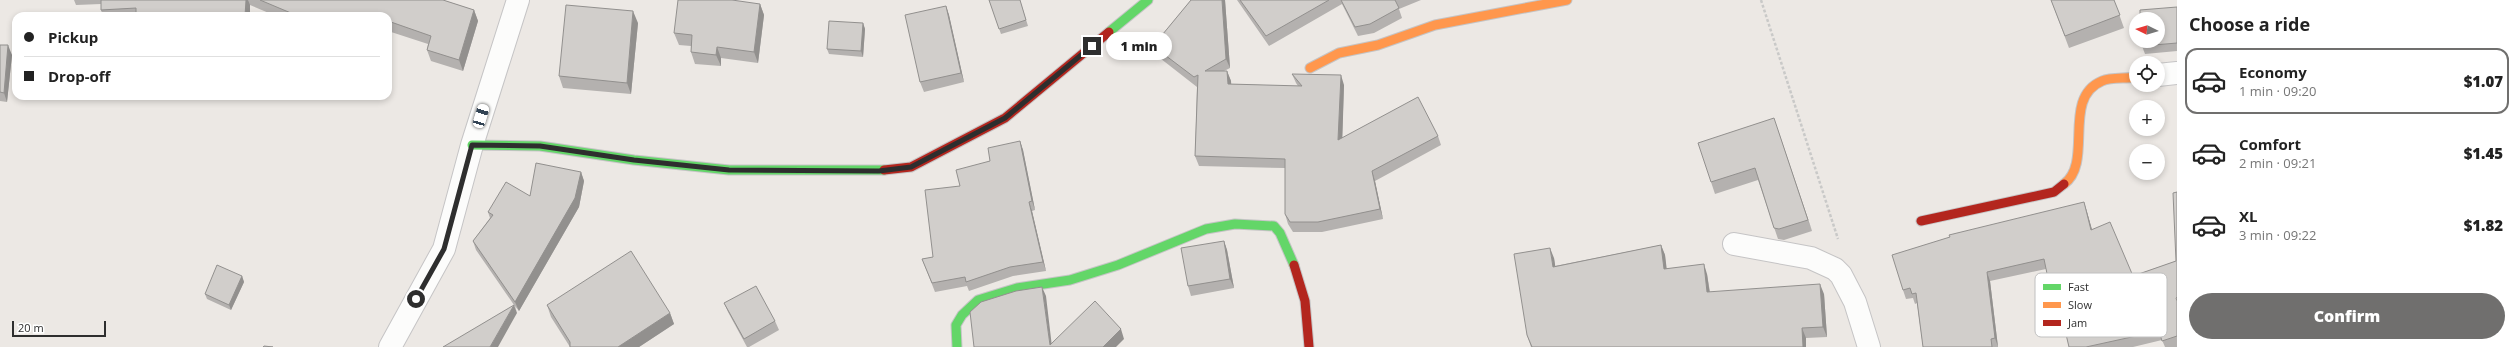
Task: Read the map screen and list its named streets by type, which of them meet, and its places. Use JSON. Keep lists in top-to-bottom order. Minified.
{"legend":["Fast","Slow","Jam"],"scale_bar":"20 m","north":"left","page":{"heading":"Choose a ride","map_buttons":["+","−"],"banner":["Pickup","Drop-off"],"bubble":"1 min","list":[{"name":"Economy","note":"1 min · 09:20","value":"$1.07"},{"name":"Comfort","note":"2 min · 09:21","value":"$1.45"},{"name":"XL","note":"3 min · 09:22","value":"$1.82"}],"buttons":"Confirm","scale":"20 m"}}
